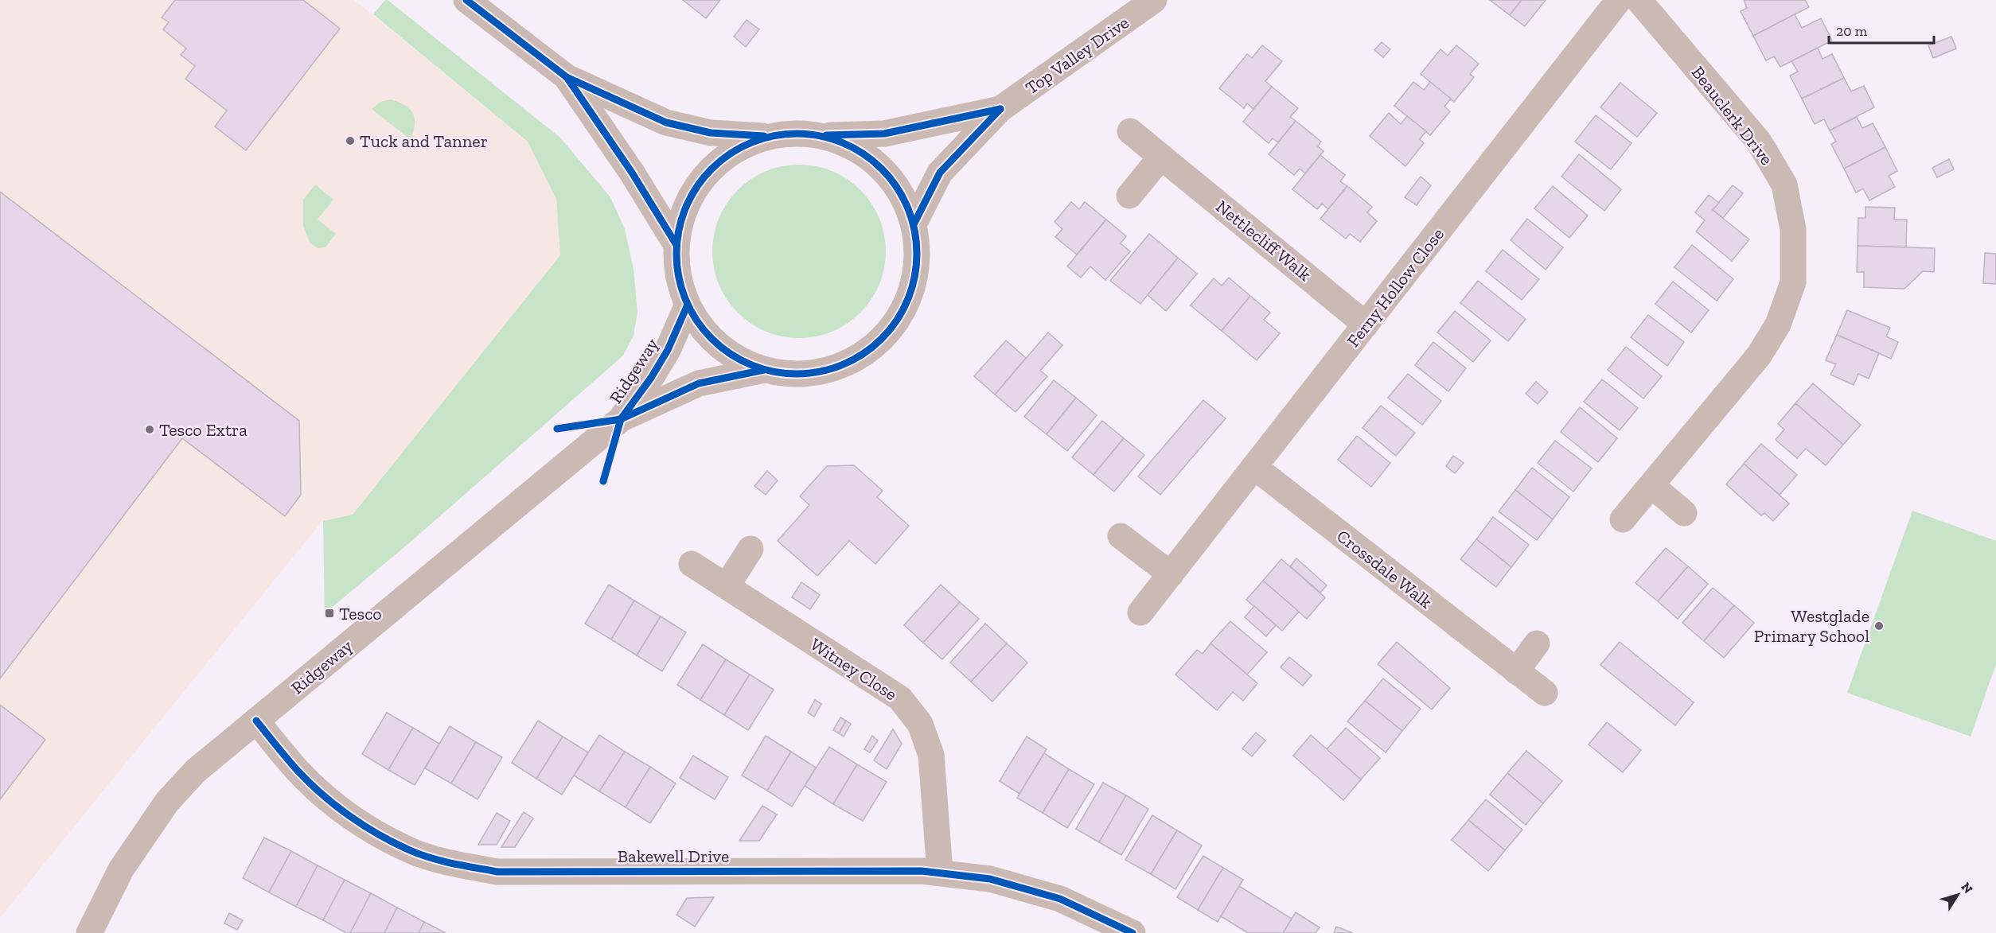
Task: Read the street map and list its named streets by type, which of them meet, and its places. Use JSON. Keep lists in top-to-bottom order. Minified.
{"streets":{"street":["Top Valley Drive","Beauclerk Drive","Nettlecliff Walk","Ferny Hollow Close","Ridgeway","Crossdale Walk","Witney Close","Bakewell Drive"]},"crossings":[["Nettlecliff Walk","Ferny Hollow Close"],["Ferny Hollow Close","Crossdale Walk"],["Ridgeway","Bakewell Drive"],["Witney Close","Bakewell Drive"]],"places":{"other":["Tuck and Tanner","Tesco Extra","Westglade Primary School"],"transit":["Tesco"]},"scale_bar":"20 m","north":"top right"}
